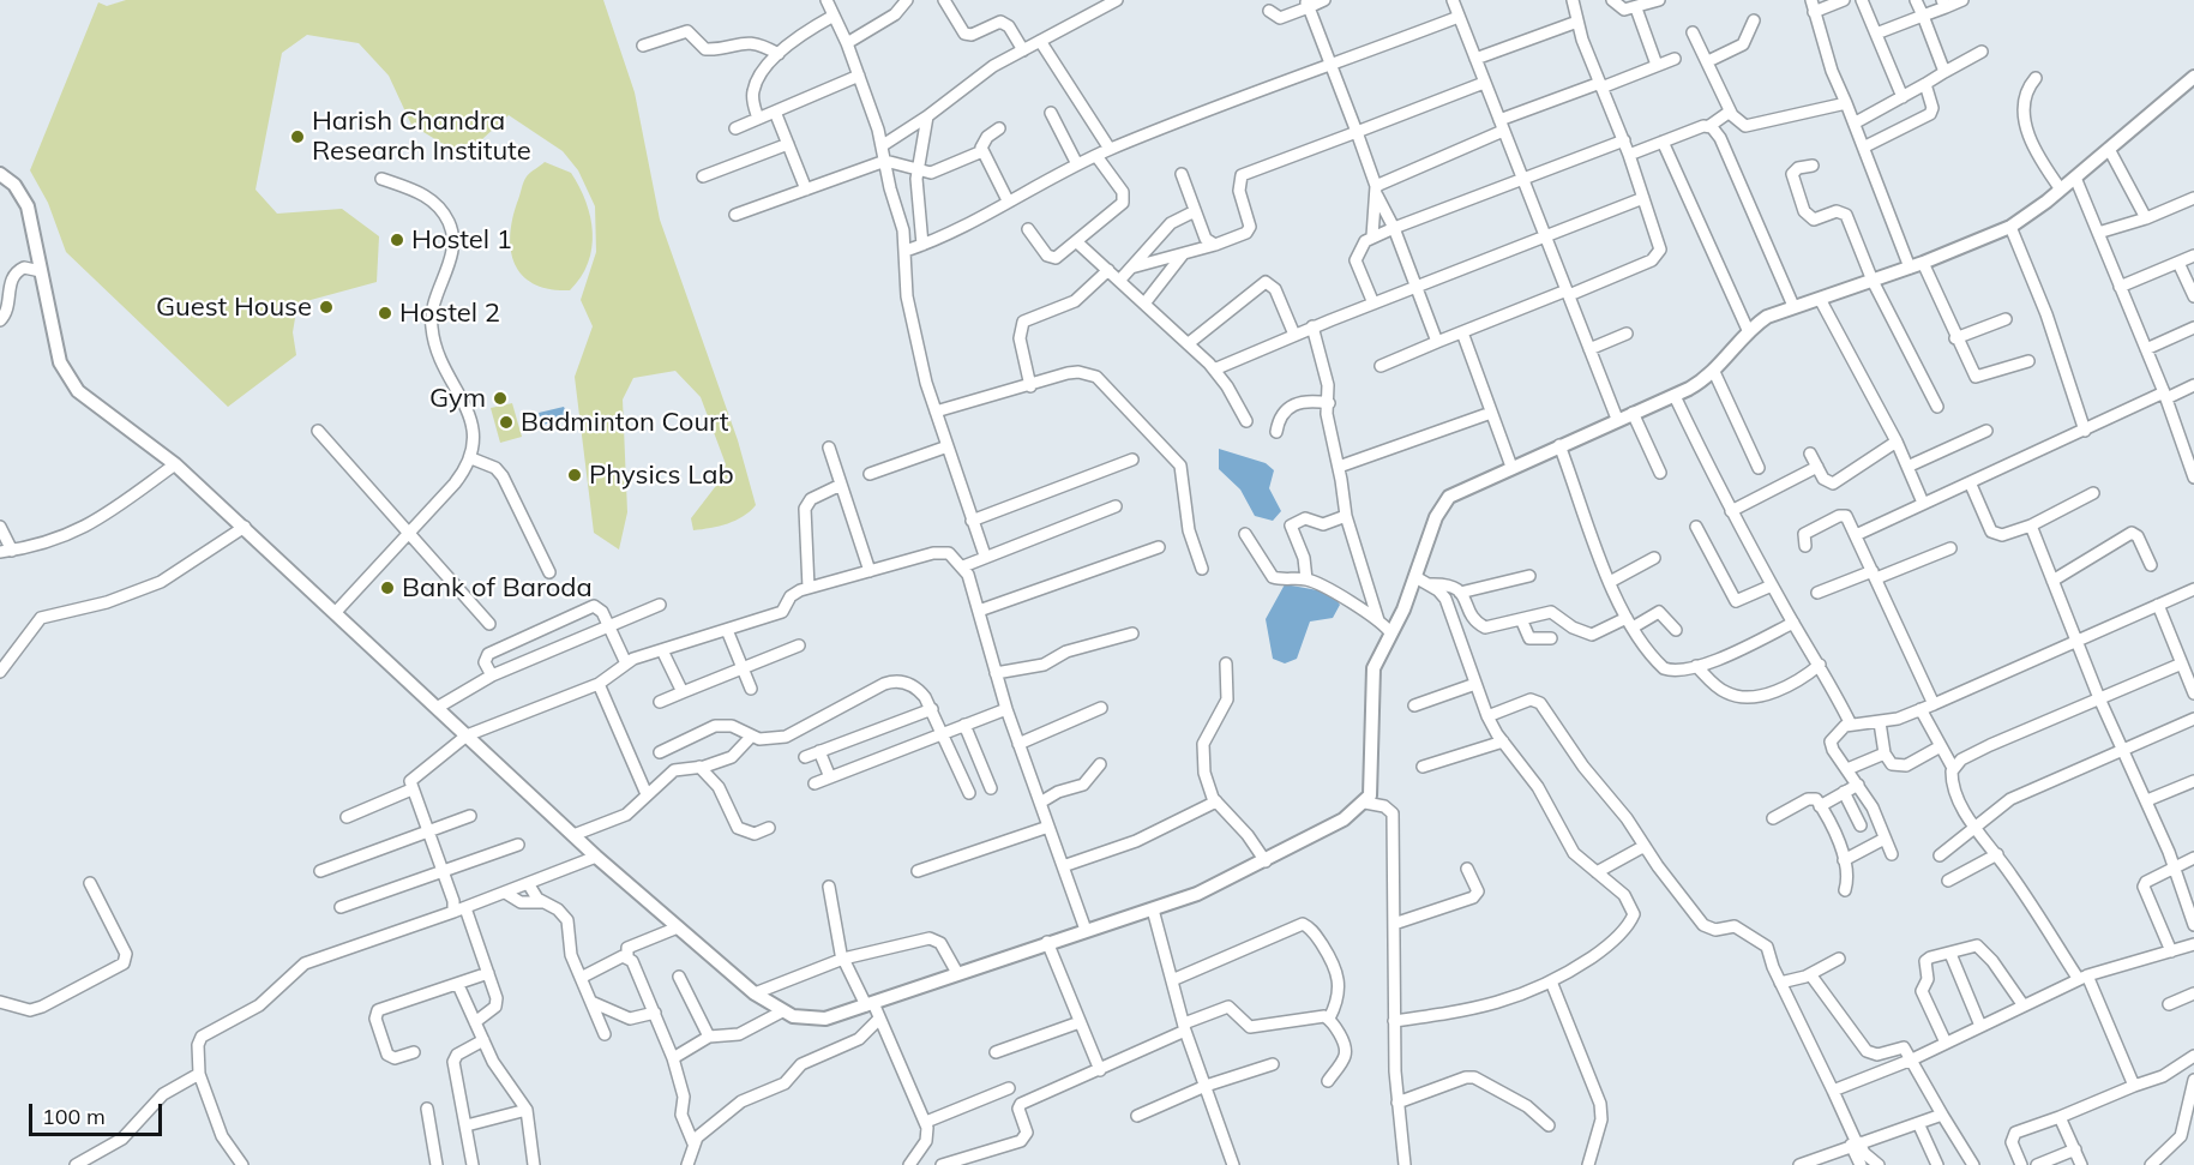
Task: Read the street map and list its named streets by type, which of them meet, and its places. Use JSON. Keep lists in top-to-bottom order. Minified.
{"places":["Harish Chandra Research Institute","Hostel 1","Guest House","Hostel 2","Gym","Badminton Court","Physics Lab","Bank of Baroda"],"scale_bar":"100 m"}
